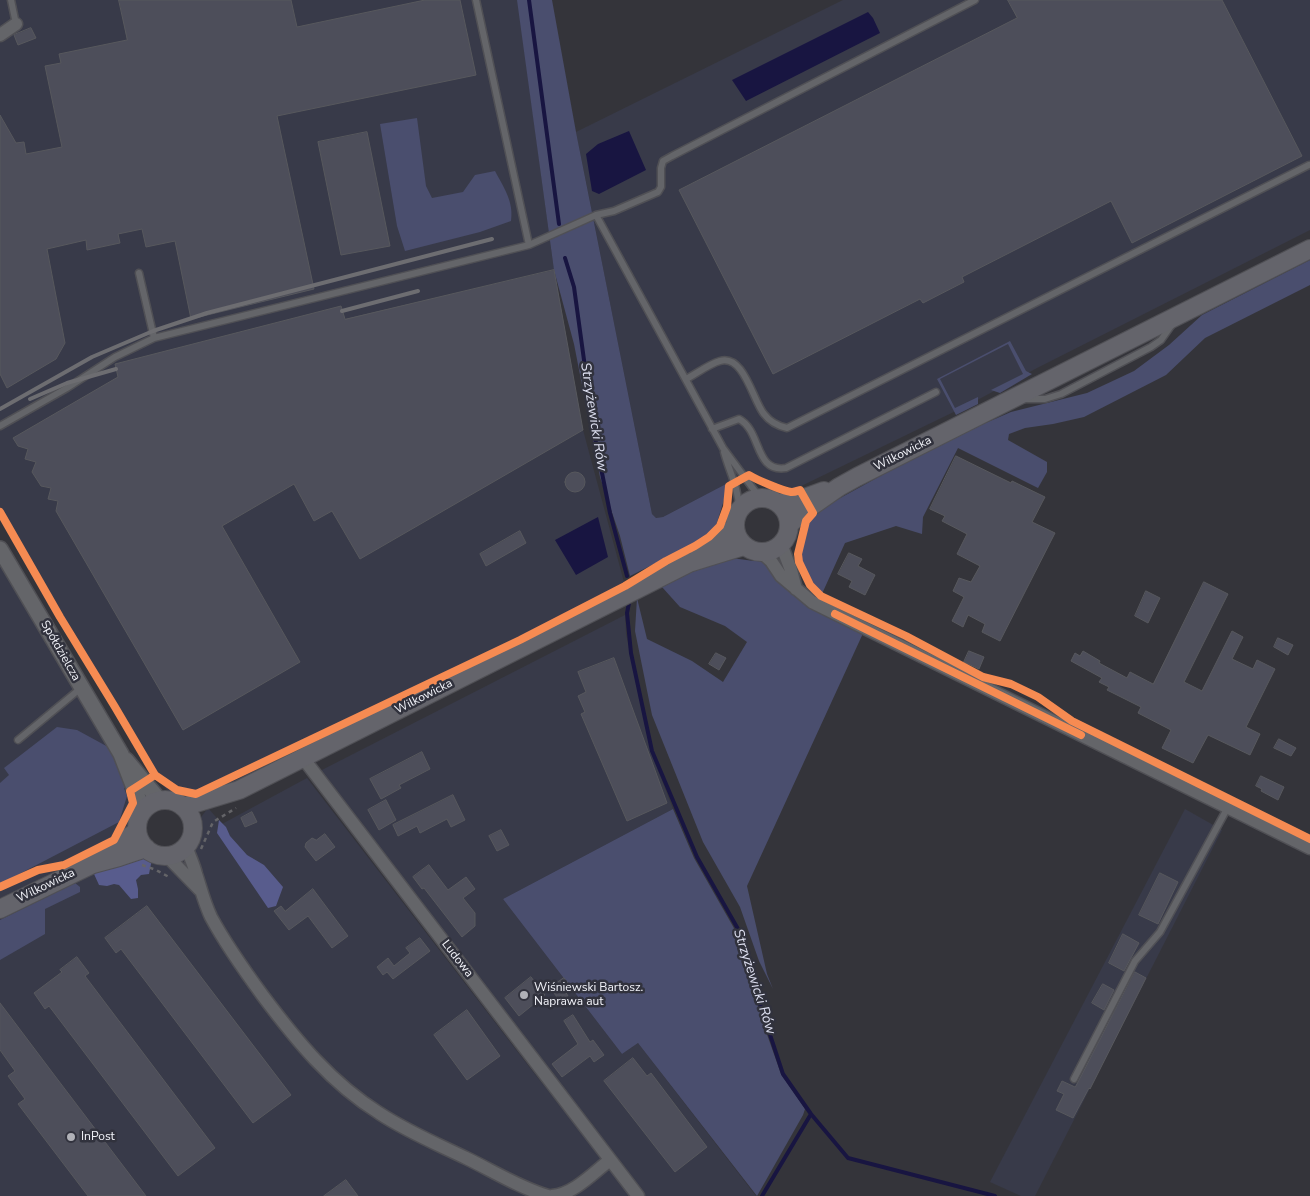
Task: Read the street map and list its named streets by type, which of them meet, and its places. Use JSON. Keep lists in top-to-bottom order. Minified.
{"streets":{"main road":["Wilkowicka"],"street":["Spółdzielcza","Ludowa"]},"crossings":[["Wilkowicka","Spółdzielcza"],["Wilkowicka","Ludowa"]],"water":["Strzyżewicki Rów"],"places":["Wiśniewski Bartosz. Naprawa aut","InPost"]}
